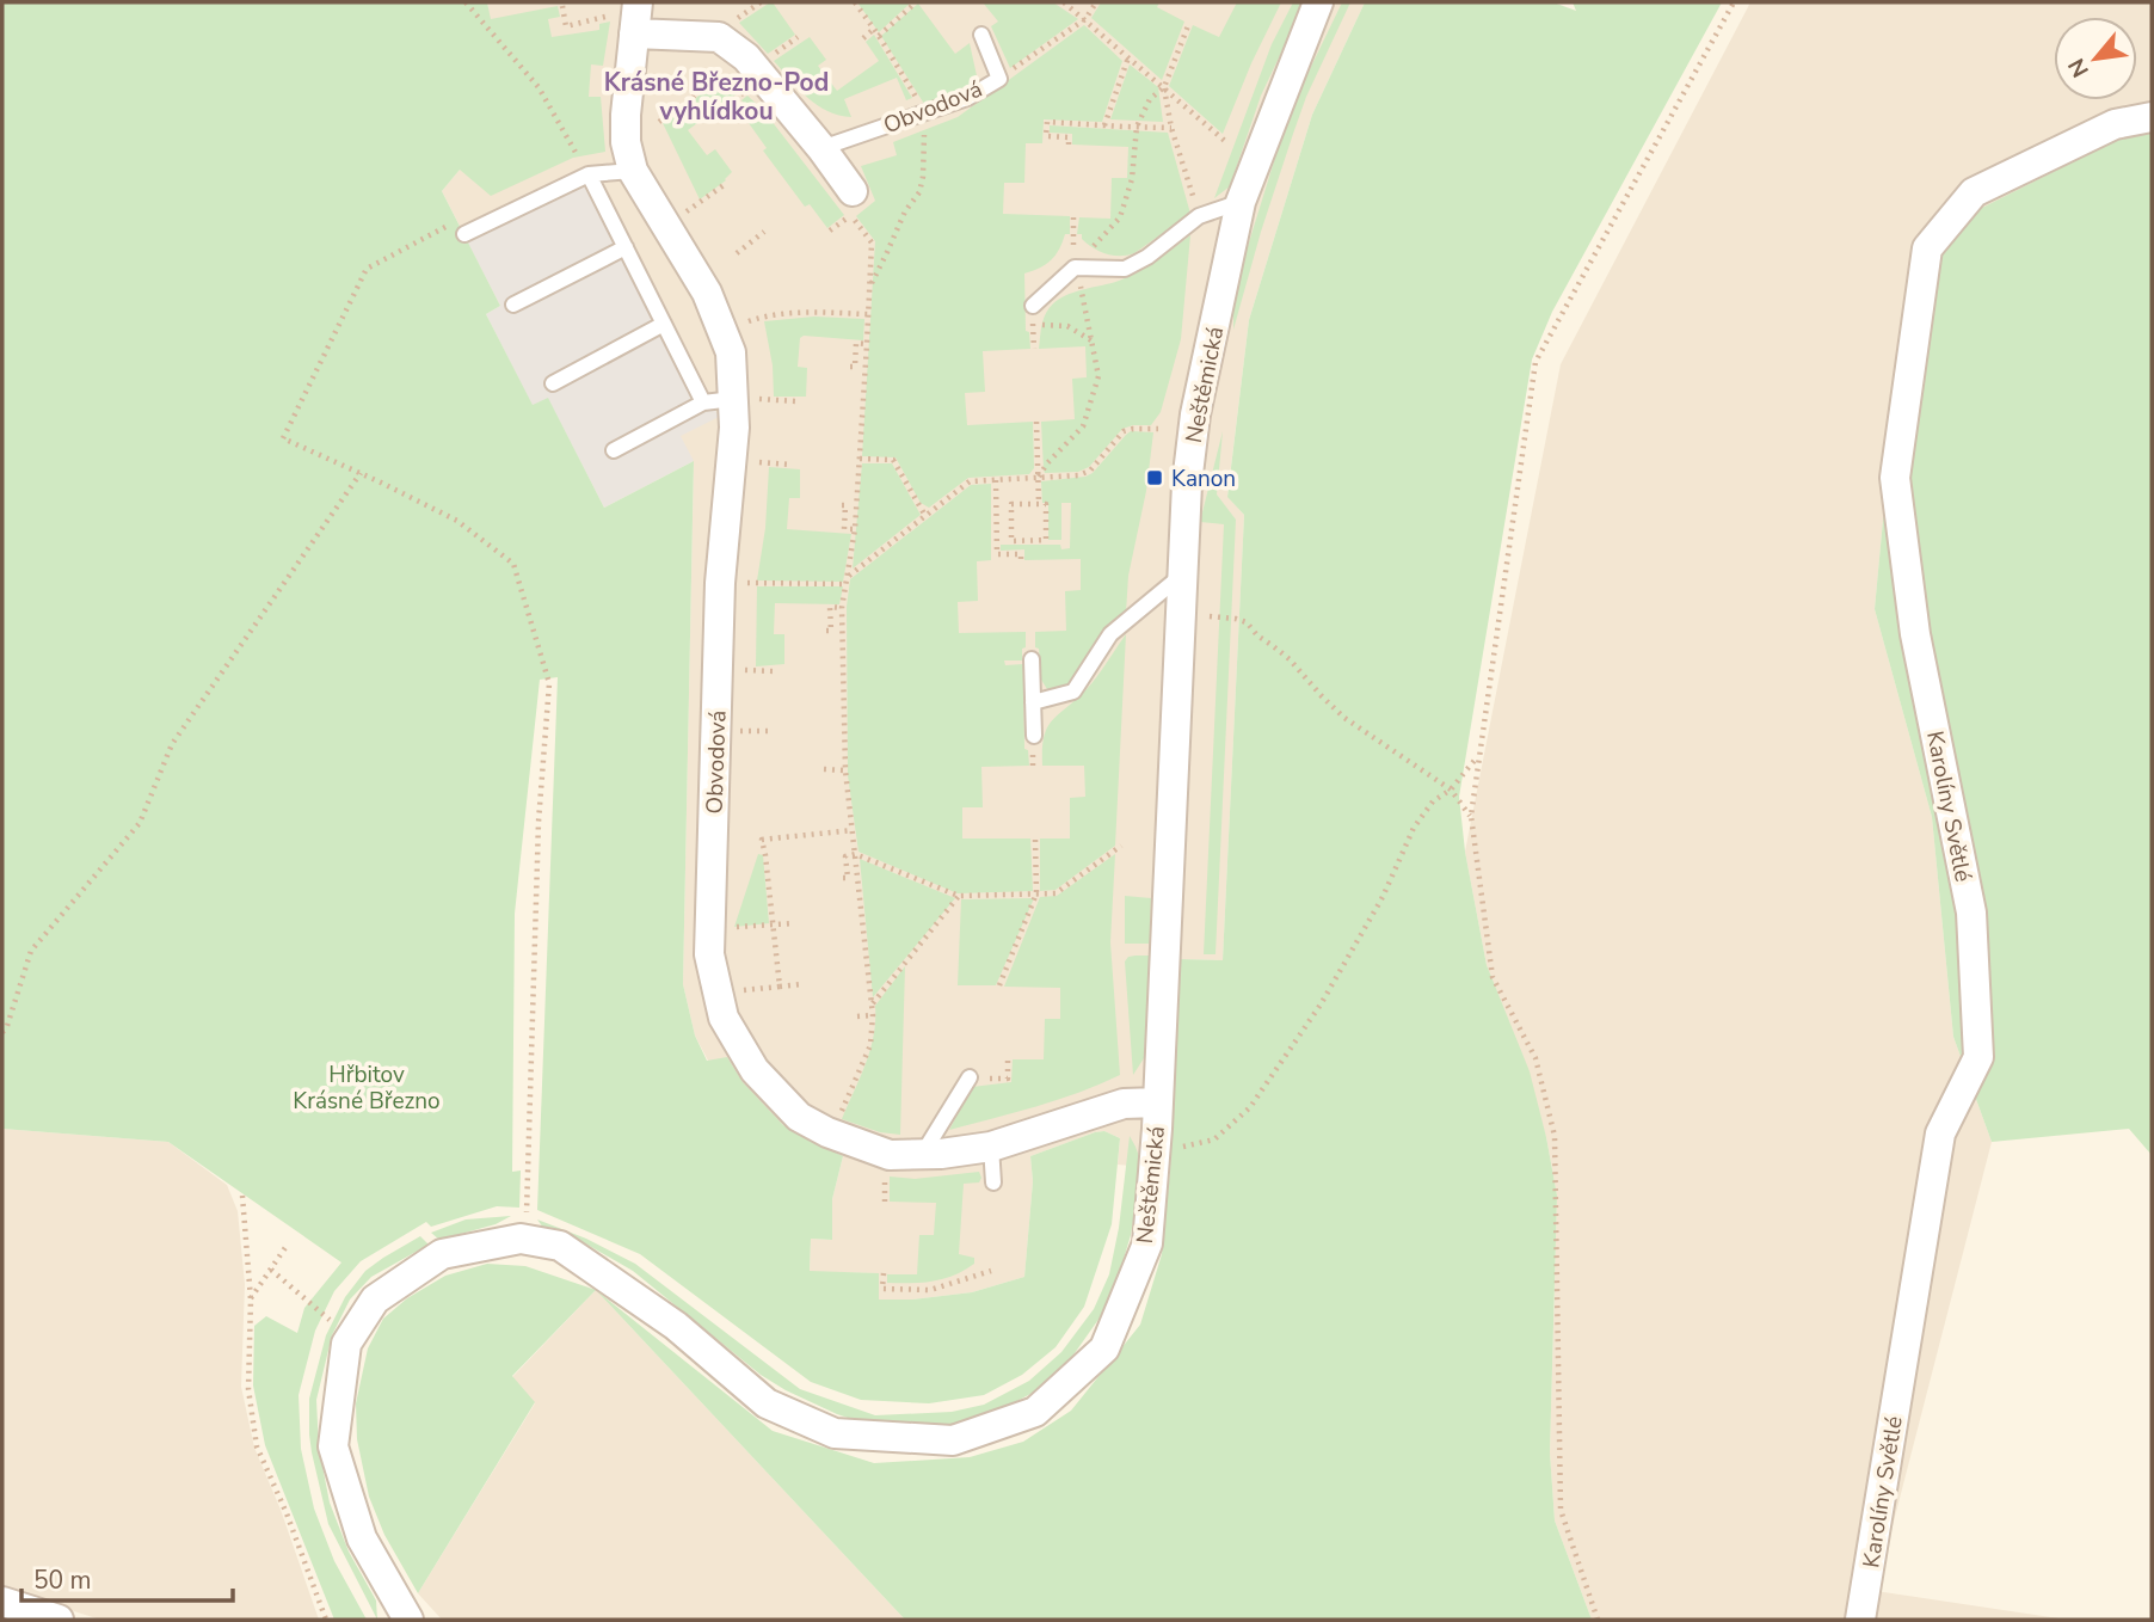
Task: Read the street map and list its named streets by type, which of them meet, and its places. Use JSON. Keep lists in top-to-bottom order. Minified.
{"streets":{"street":["Obvodová","Neštěmická","Karolíny Světlé"]},"crossings":[["Obvodová","Neštěmická"]],"districts":["Krásné Březno-Pod vyhlídkou"],"parks":["Hřbitov Krásné Březno"],"places":{"transit":["Kanon"]},"scale_bar":"50 m","north":"bottom left"}
